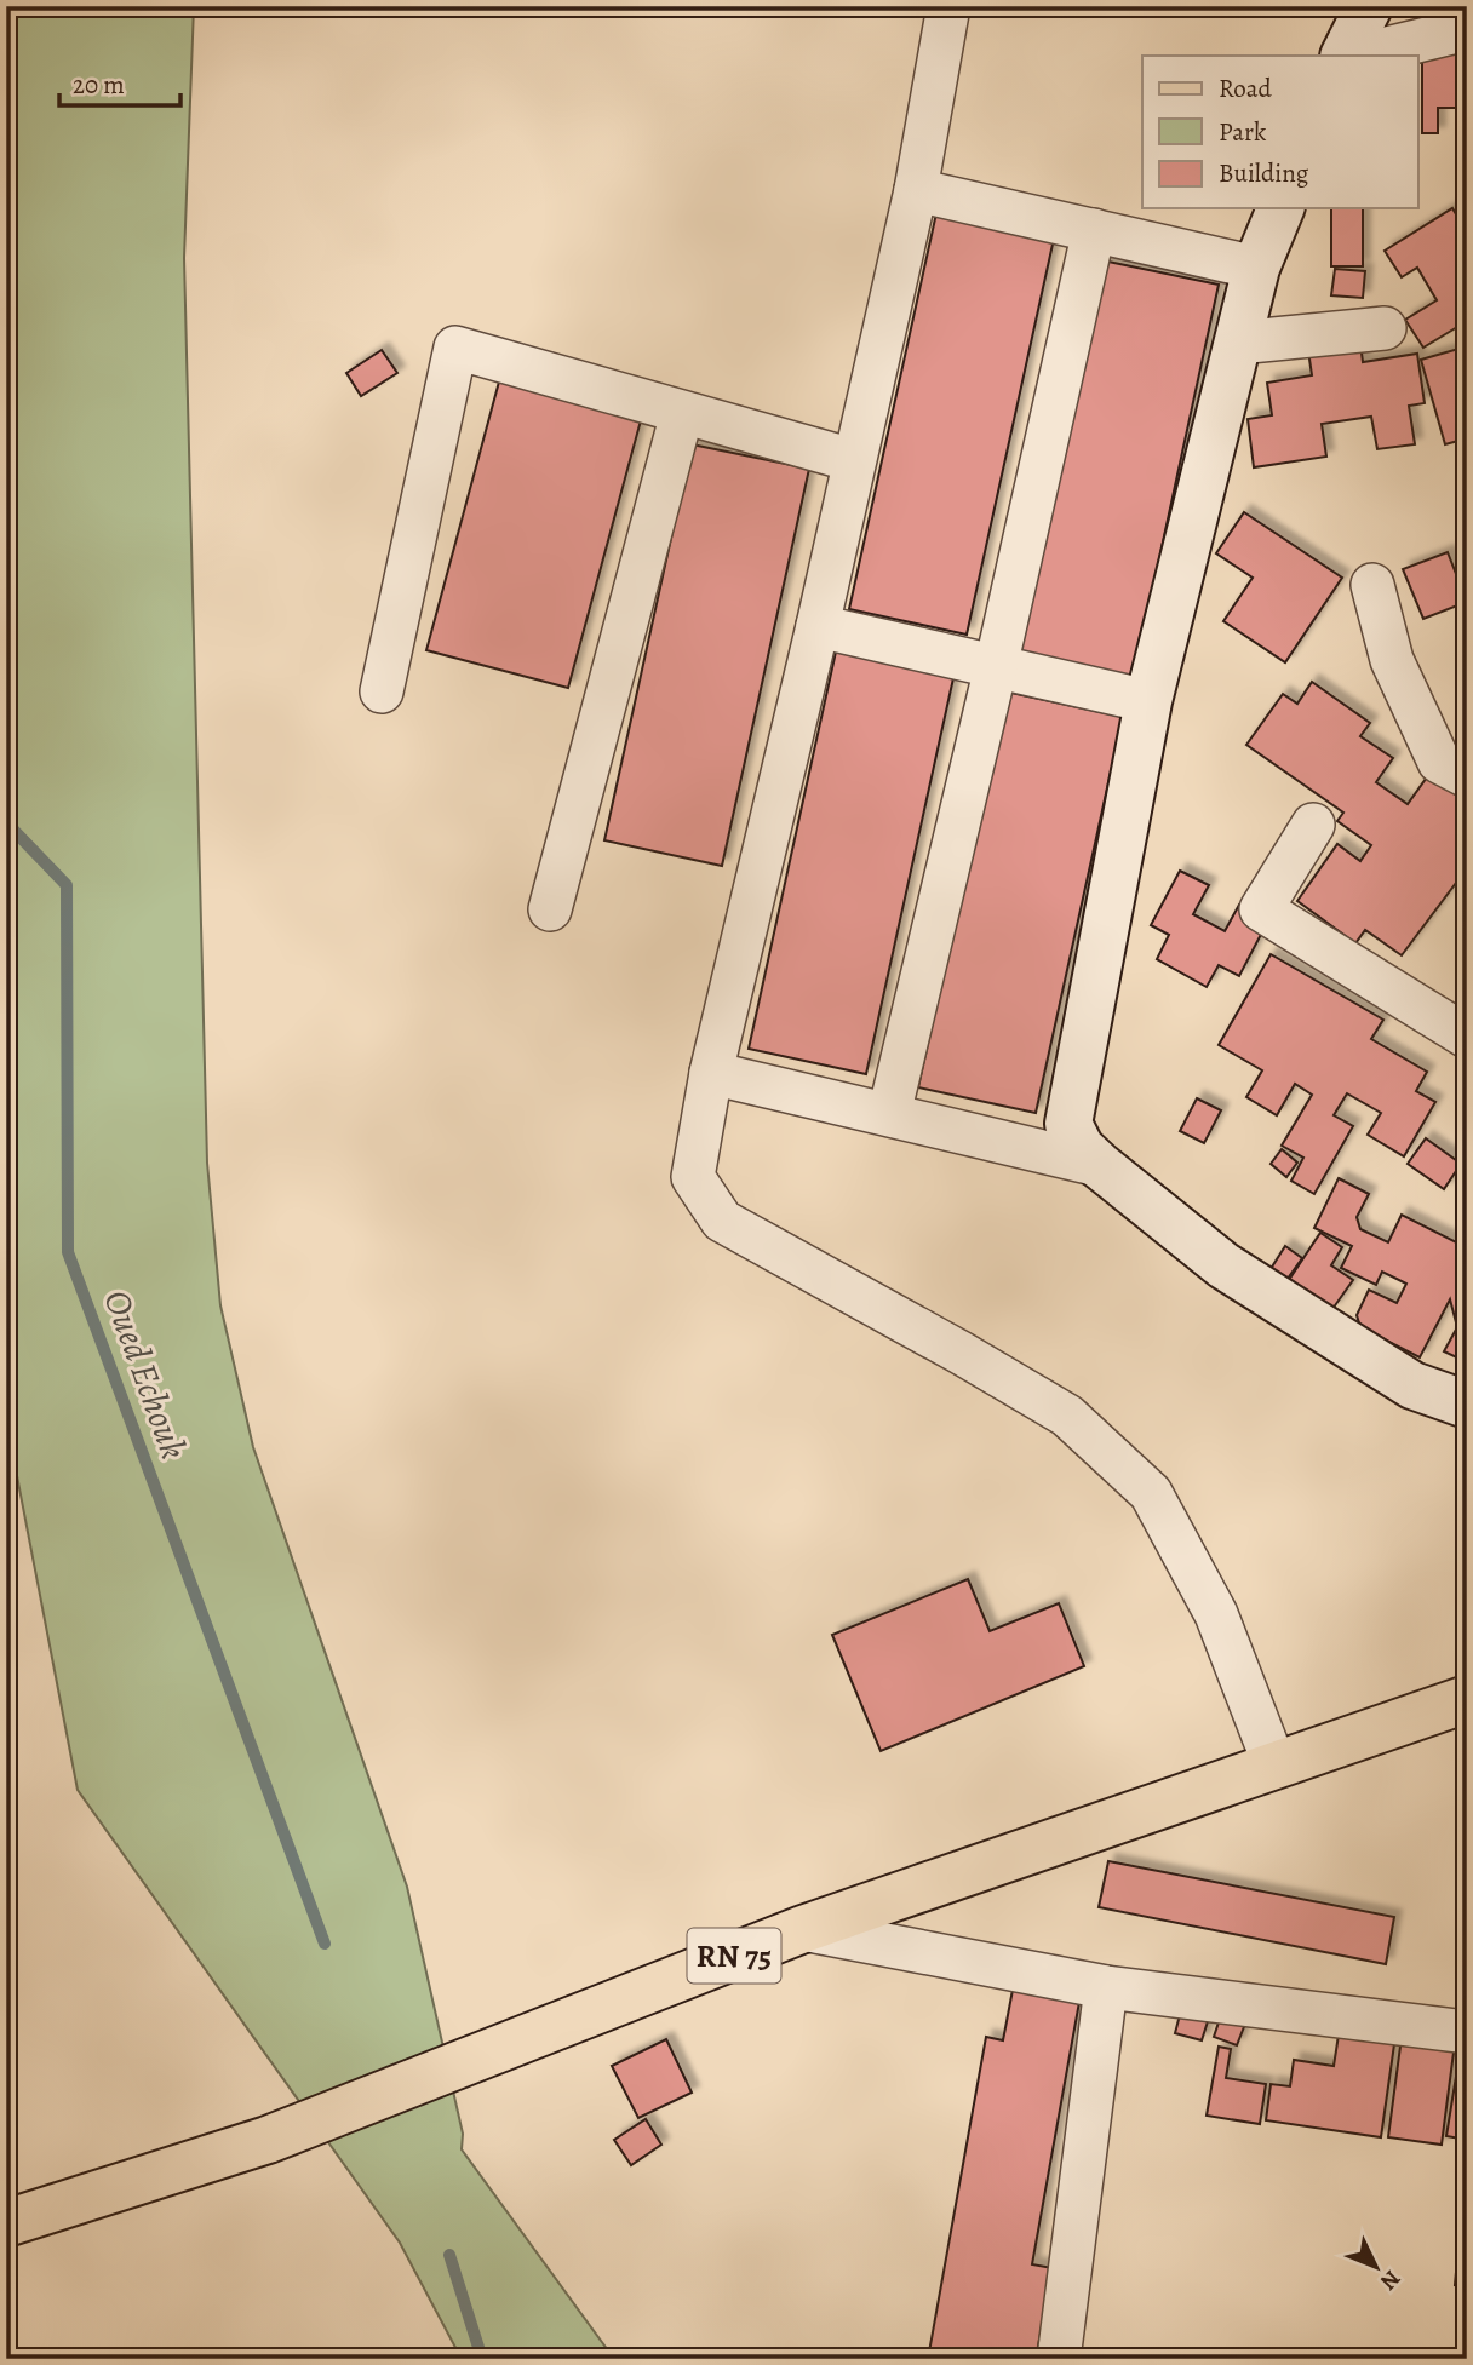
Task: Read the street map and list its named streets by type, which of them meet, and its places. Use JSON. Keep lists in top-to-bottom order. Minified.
{"streets":{"main road":["RN 75"]},"water":["Oued Echouk"],"legend":["Road","Park","Building"],"scale_bar":"20 m","north":"bottom right"}
